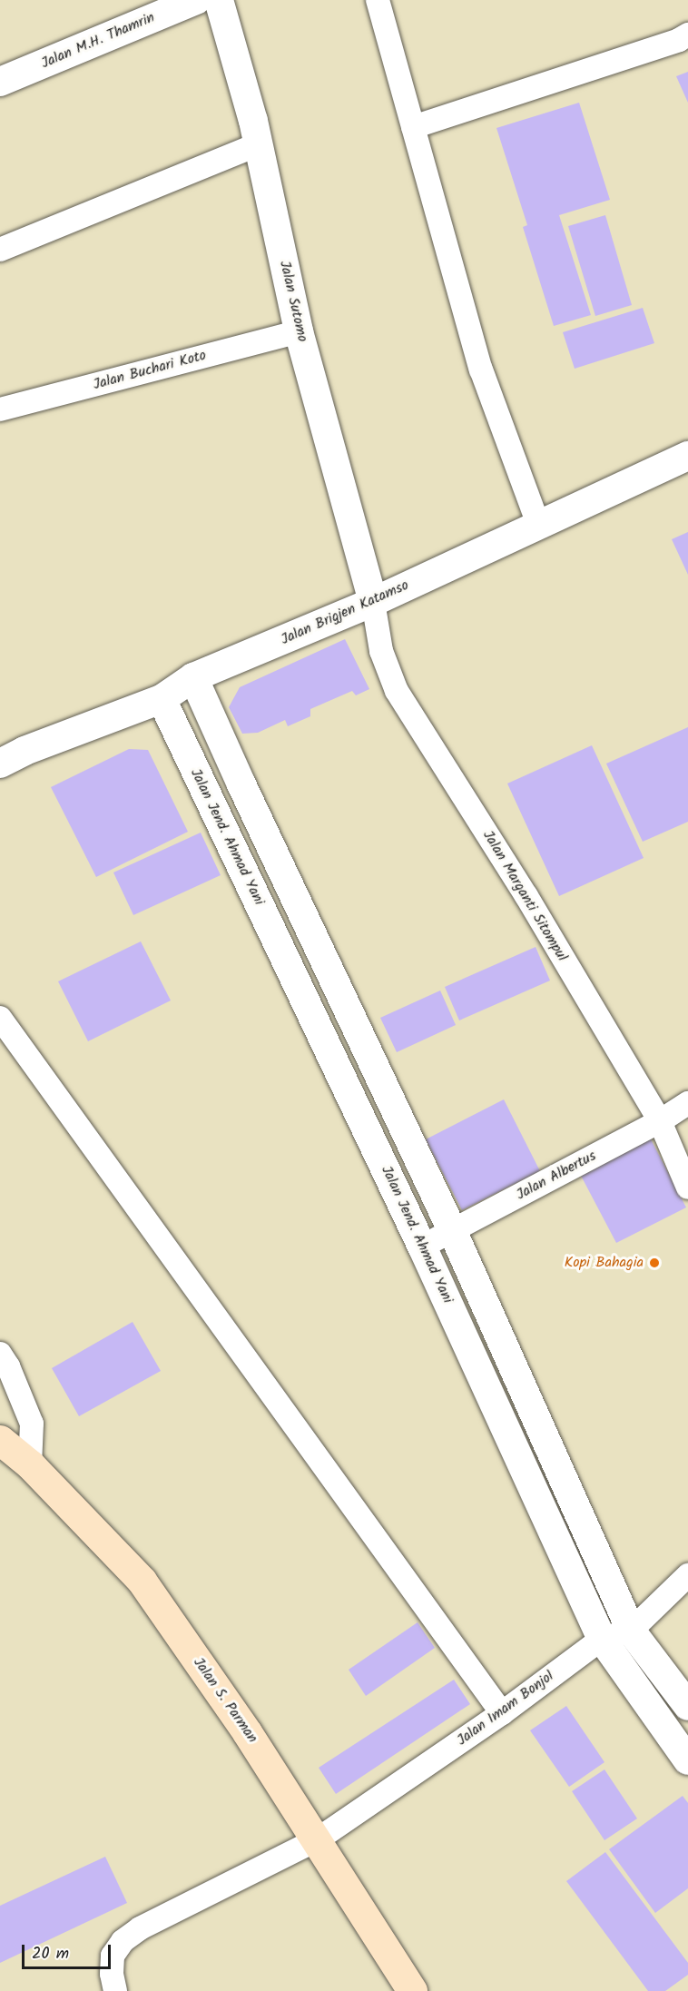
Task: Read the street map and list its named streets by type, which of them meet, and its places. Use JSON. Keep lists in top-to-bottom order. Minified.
{"streets":{"main road":["Jalan S. Parman"],"street":["Jalan M.H. Thamrin","Jalan Sutomo","Jalan Buchari Koto","Jalan Brigjen Katamso","Jalan Jend. Ahmad Yani","Jalan Marganti Sitompul","Jalan Albertus","Jalan Imam Bonjol"]},"crossings":[["Jalan Sutomo","Jalan Buchari Koto"],["Jalan Sutomo","Jalan Brigjen Katamso"],["Jalan Sutomo","Jalan Marganti Sitompul"],["Jalan Brigjen Katamso","Jalan Jend. Ahmad Yani"],["Jalan Brigjen Katamso","Jalan Marganti Sitompul"],["Jalan Jend. Ahmad Yani","Jalan Albertus"],["Jalan Jend. Ahmad Yani","Jalan Imam Bonjol"],["Jalan Marganti Sitompul","Jalan Albertus"],["Jalan S. Parman","Jalan Imam Bonjol"]],"places":["Kopi Bahagia"],"scale_bar":"20 m"}
